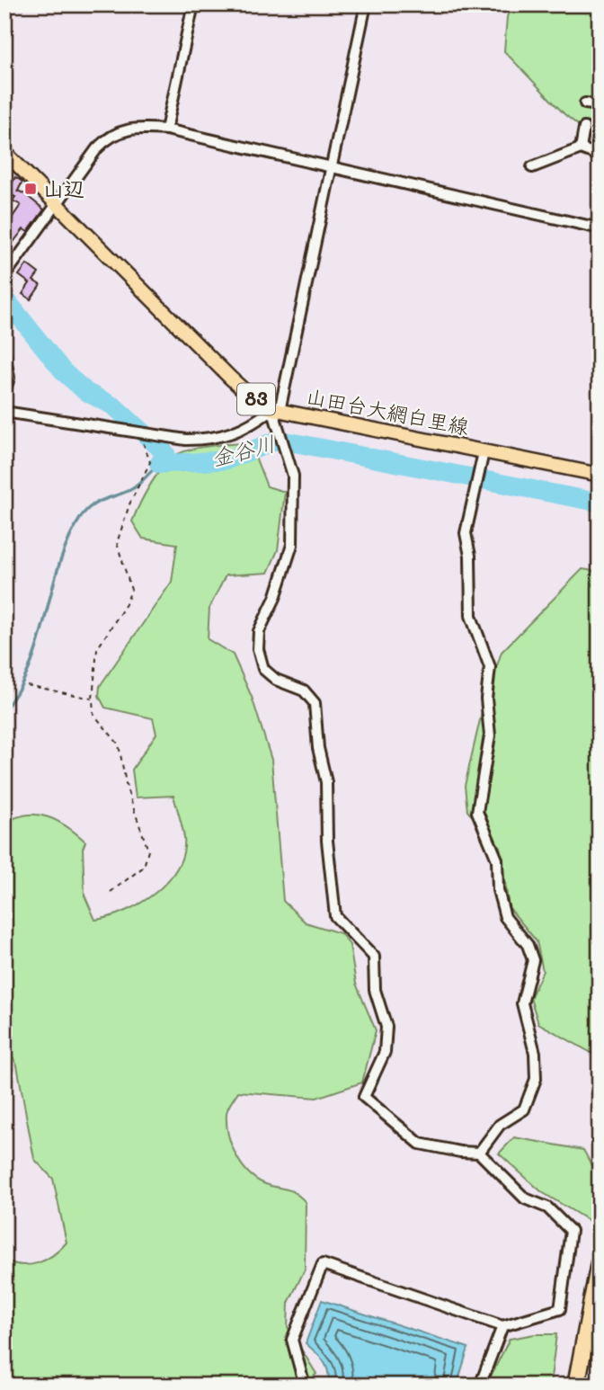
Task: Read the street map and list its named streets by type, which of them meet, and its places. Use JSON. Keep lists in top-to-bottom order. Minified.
{"streets":{"main road":["83","山田台大網白里線"]},"water":["金谷川"],"places":{"transit":["山辺"]}}
